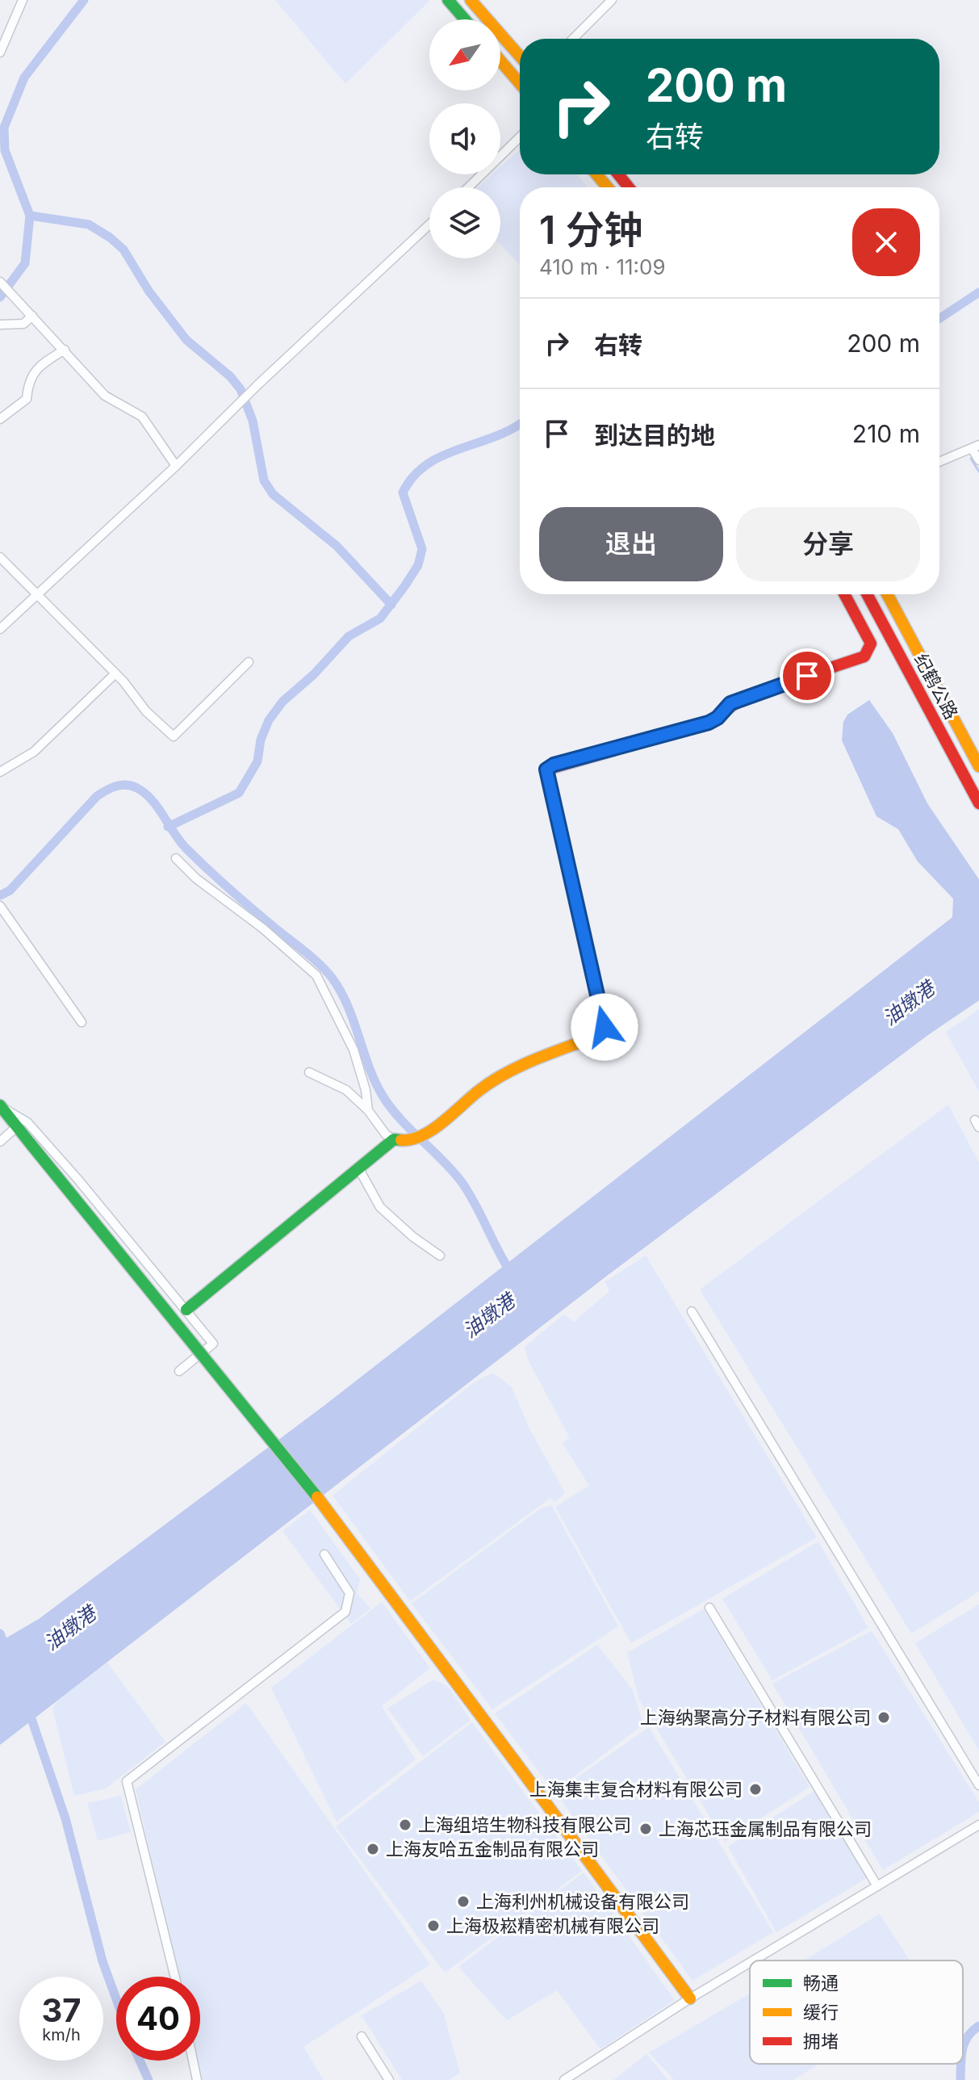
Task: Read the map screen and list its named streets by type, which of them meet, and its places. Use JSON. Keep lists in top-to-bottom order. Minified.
{"streets":{"street":["纪鹤公路"]},"water":["油墩港"],"places":["上海纳聚高分子材料有限公司","上海集丰复合材料有限公司","上海组培生物科技有限公司","上海芯珏金属制品有限公司","上海友哈五金制品有限公司","上海利州机械设备有限公司","上海极崧精密机械有限公司"],"legend":["畅通","缓行","拥堵"],"north":"bottom left","page":{"turn":["200 m","右转"],"heading":["1 分钟","410 m · 11:09"],"list":[{"name":"右转","value":"200 m"},{"name":"到达目的地","value":"210 m"}],"buttons":["退出","分享"],"speed":"37 km/h","limit":"40"}}
